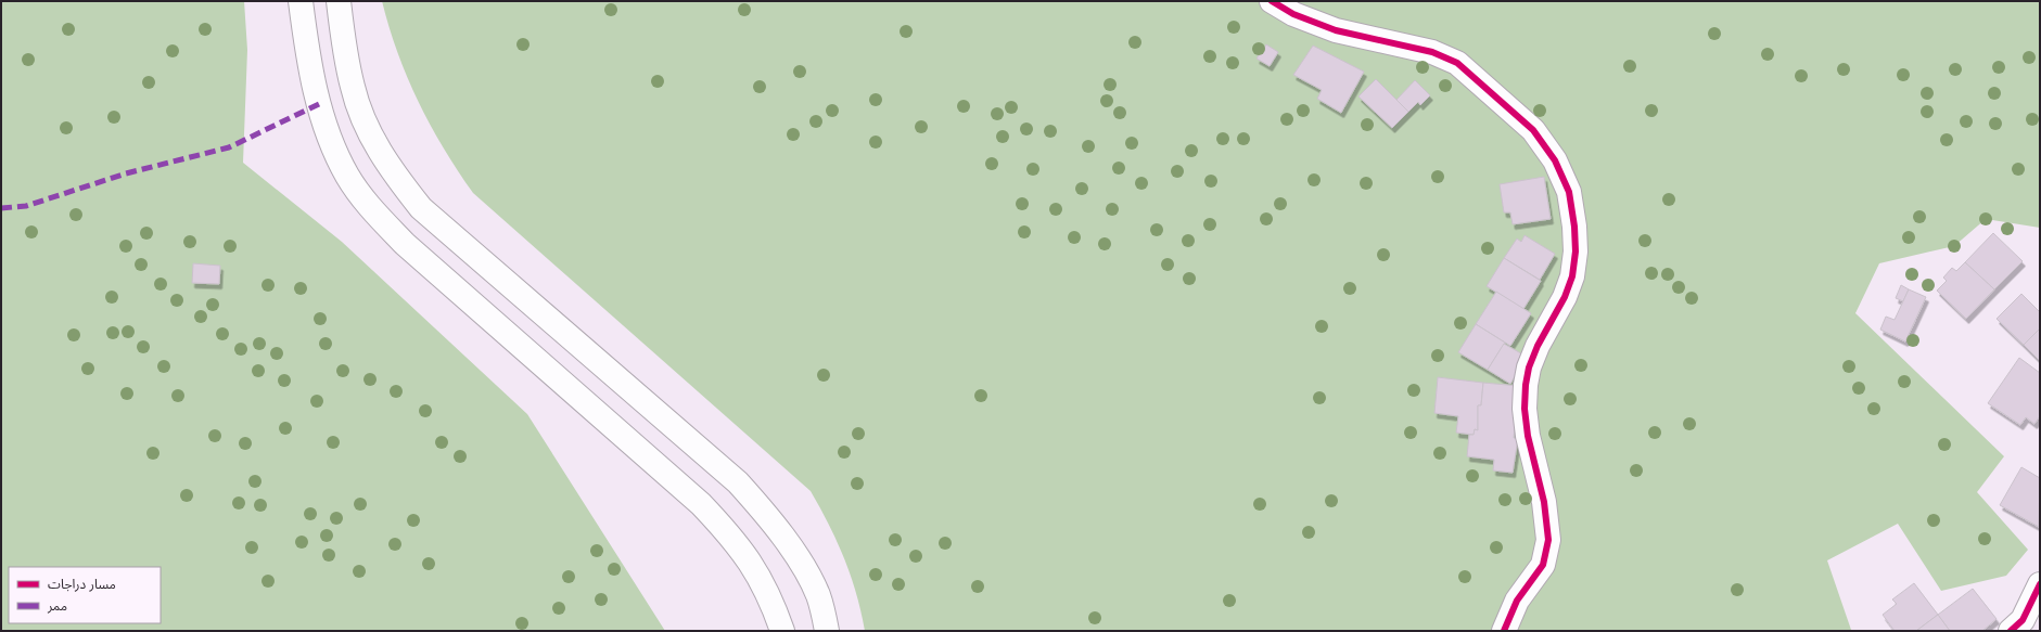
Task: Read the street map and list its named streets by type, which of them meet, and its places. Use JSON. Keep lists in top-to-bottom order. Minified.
{"legend":["مسار دراجات","ممر"]}
